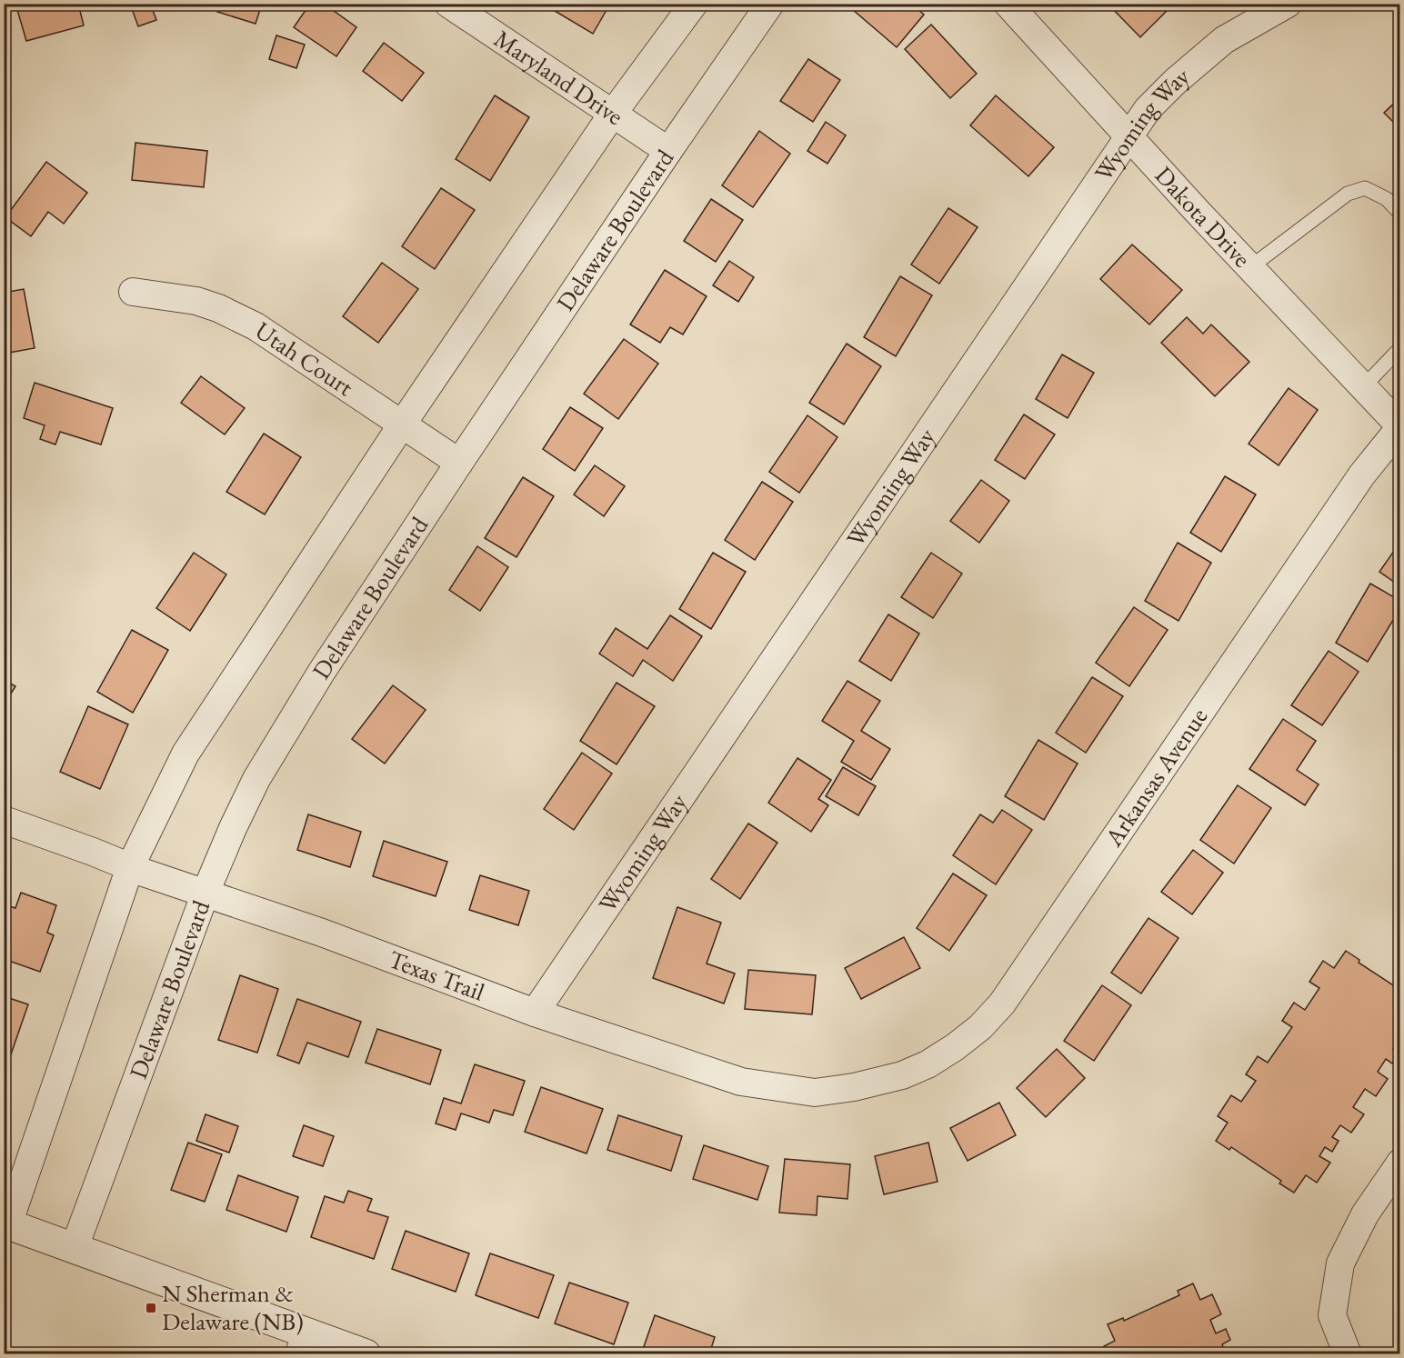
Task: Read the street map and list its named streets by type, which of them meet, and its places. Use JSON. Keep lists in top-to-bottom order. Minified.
{"streets":{"street":["Maryland Drive","Wyoming Way","Dakota Drive","Delaware Boulevard","Utah Court","Arkansas Avenue","Texas Trail"]},"crossings":[["Maryland Drive","Delaware Boulevard"],["Wyoming Way","Dakota Drive"],["Wyoming Way","Texas Trail"],["Dakota Drive","Arkansas Avenue"],["Delaware Boulevard","Utah Court"],["Delaware Boulevard","Texas Trail"],["Arkansas Avenue","Texas Trail"]],"places":{"transit":["N Sherman & Delaware (NB)"]}}
